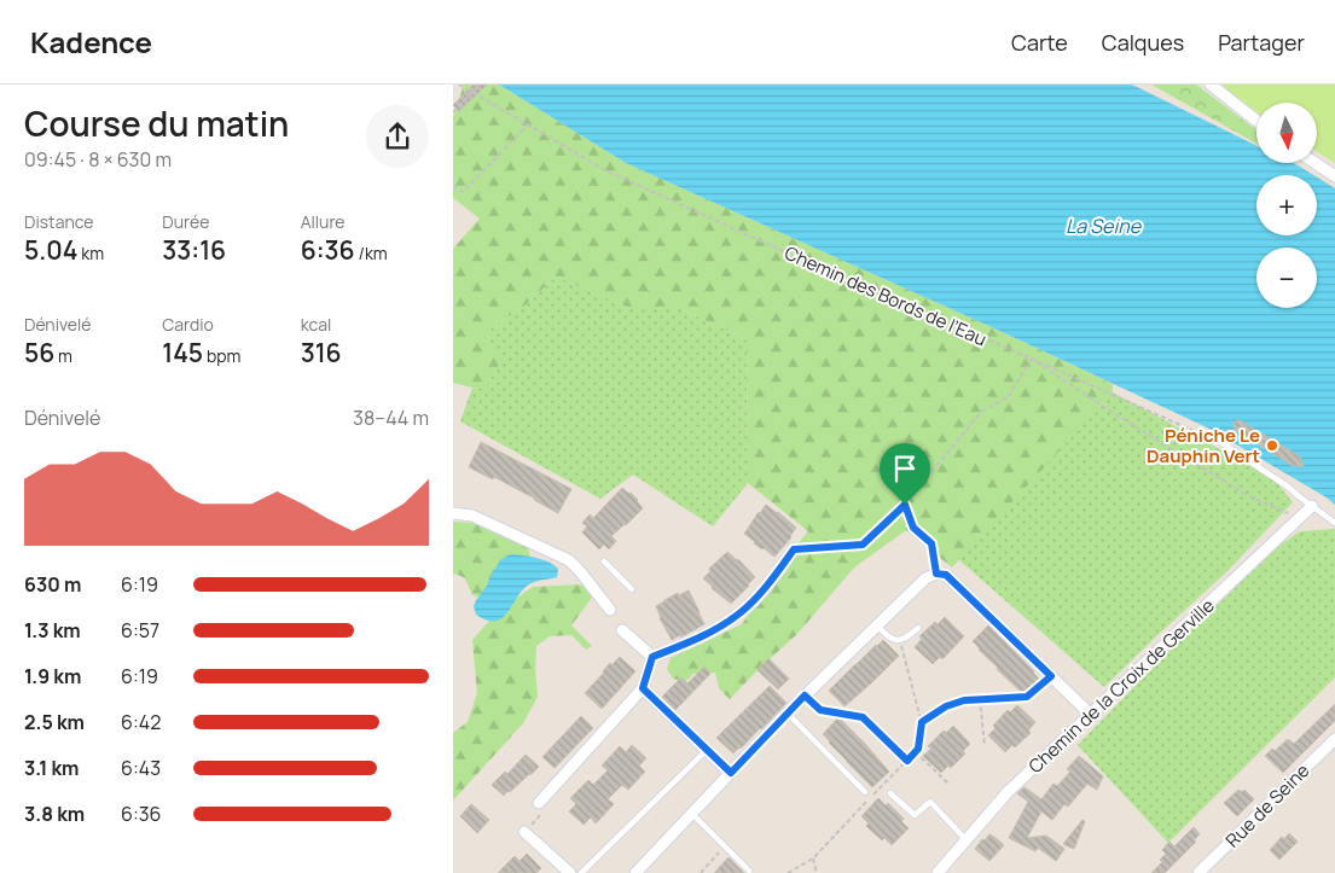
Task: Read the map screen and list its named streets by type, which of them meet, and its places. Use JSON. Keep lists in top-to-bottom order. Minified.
{"streets":{"street":["Chemin de la Croix de Gerville","Rue de Seine"],"path":["Chemin des Bords de l’Eau"]},"water":["La Seine"],"places":["Péniche Le Dauphin Vert"],"north":"bottom","page":{"header":"Kadence","nav":["Carte","Calques","Partager"],"heading":["Course du matin","09:45 · 8 × 630 m"],"map_buttons":["+","−"],"stats":[["Distance","5.04 km"],["Durée","33:16"],["Allure","6:36 /km"],["Dénivelé","56 m"],["Cardio","145 bpm"],["kcal","316"]],"chart":["Dénivelé","38–44 m"],"list":[{"name":"630 m","note":"6:19"},{"name":"1.3 km","note":"6:57"},{"name":"1.9 km","note":"6:19"},{"name":"2.5 km","note":"6:42"},{"name":"3.1 km","note":"6:43"},{"name":"3.8 km","note":"6:36"}]}}
